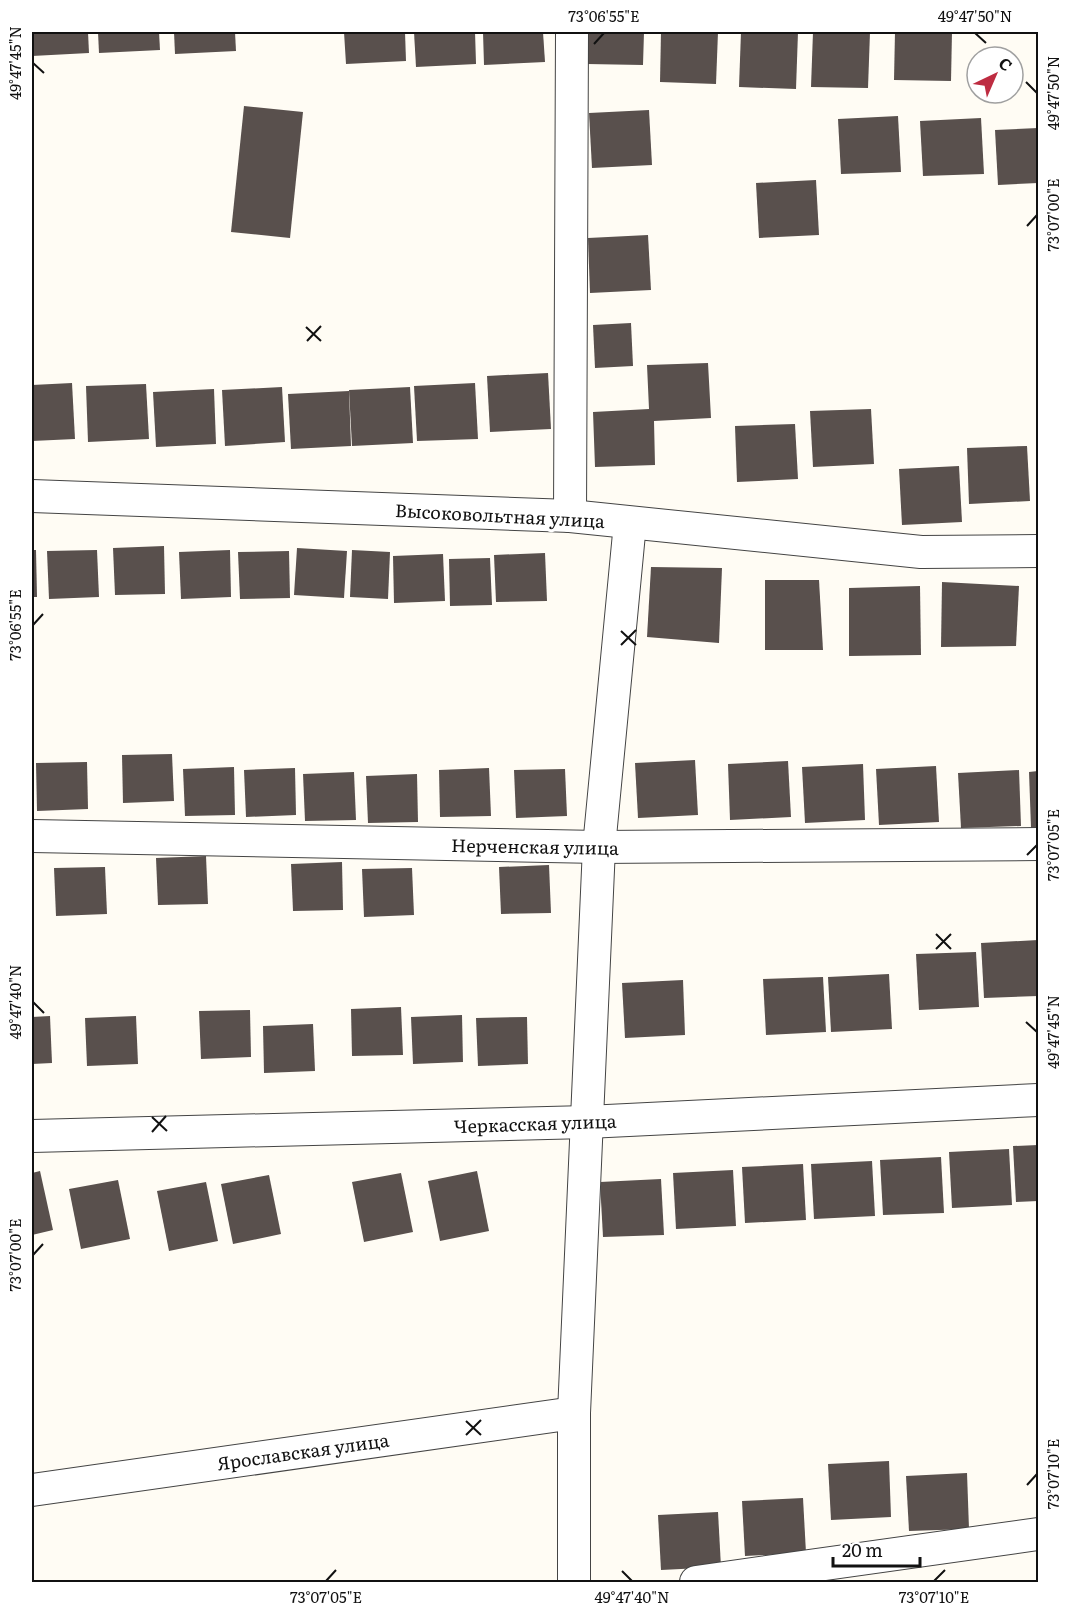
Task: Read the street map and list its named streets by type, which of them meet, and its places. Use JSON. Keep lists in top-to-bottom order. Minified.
{"streets":{"street":["Высоковольтная улица","Нерченская улица","Черкасская улица","Ярославская улица"]},"scale_bar":"20 m","north":"top right","coordinates":["73°06'55\"E","49°47'50\"N","49°47'45\"N","73°07'00\"E","73°07'05\"E","49°47'40\"N","73°07'10\"E"]}
